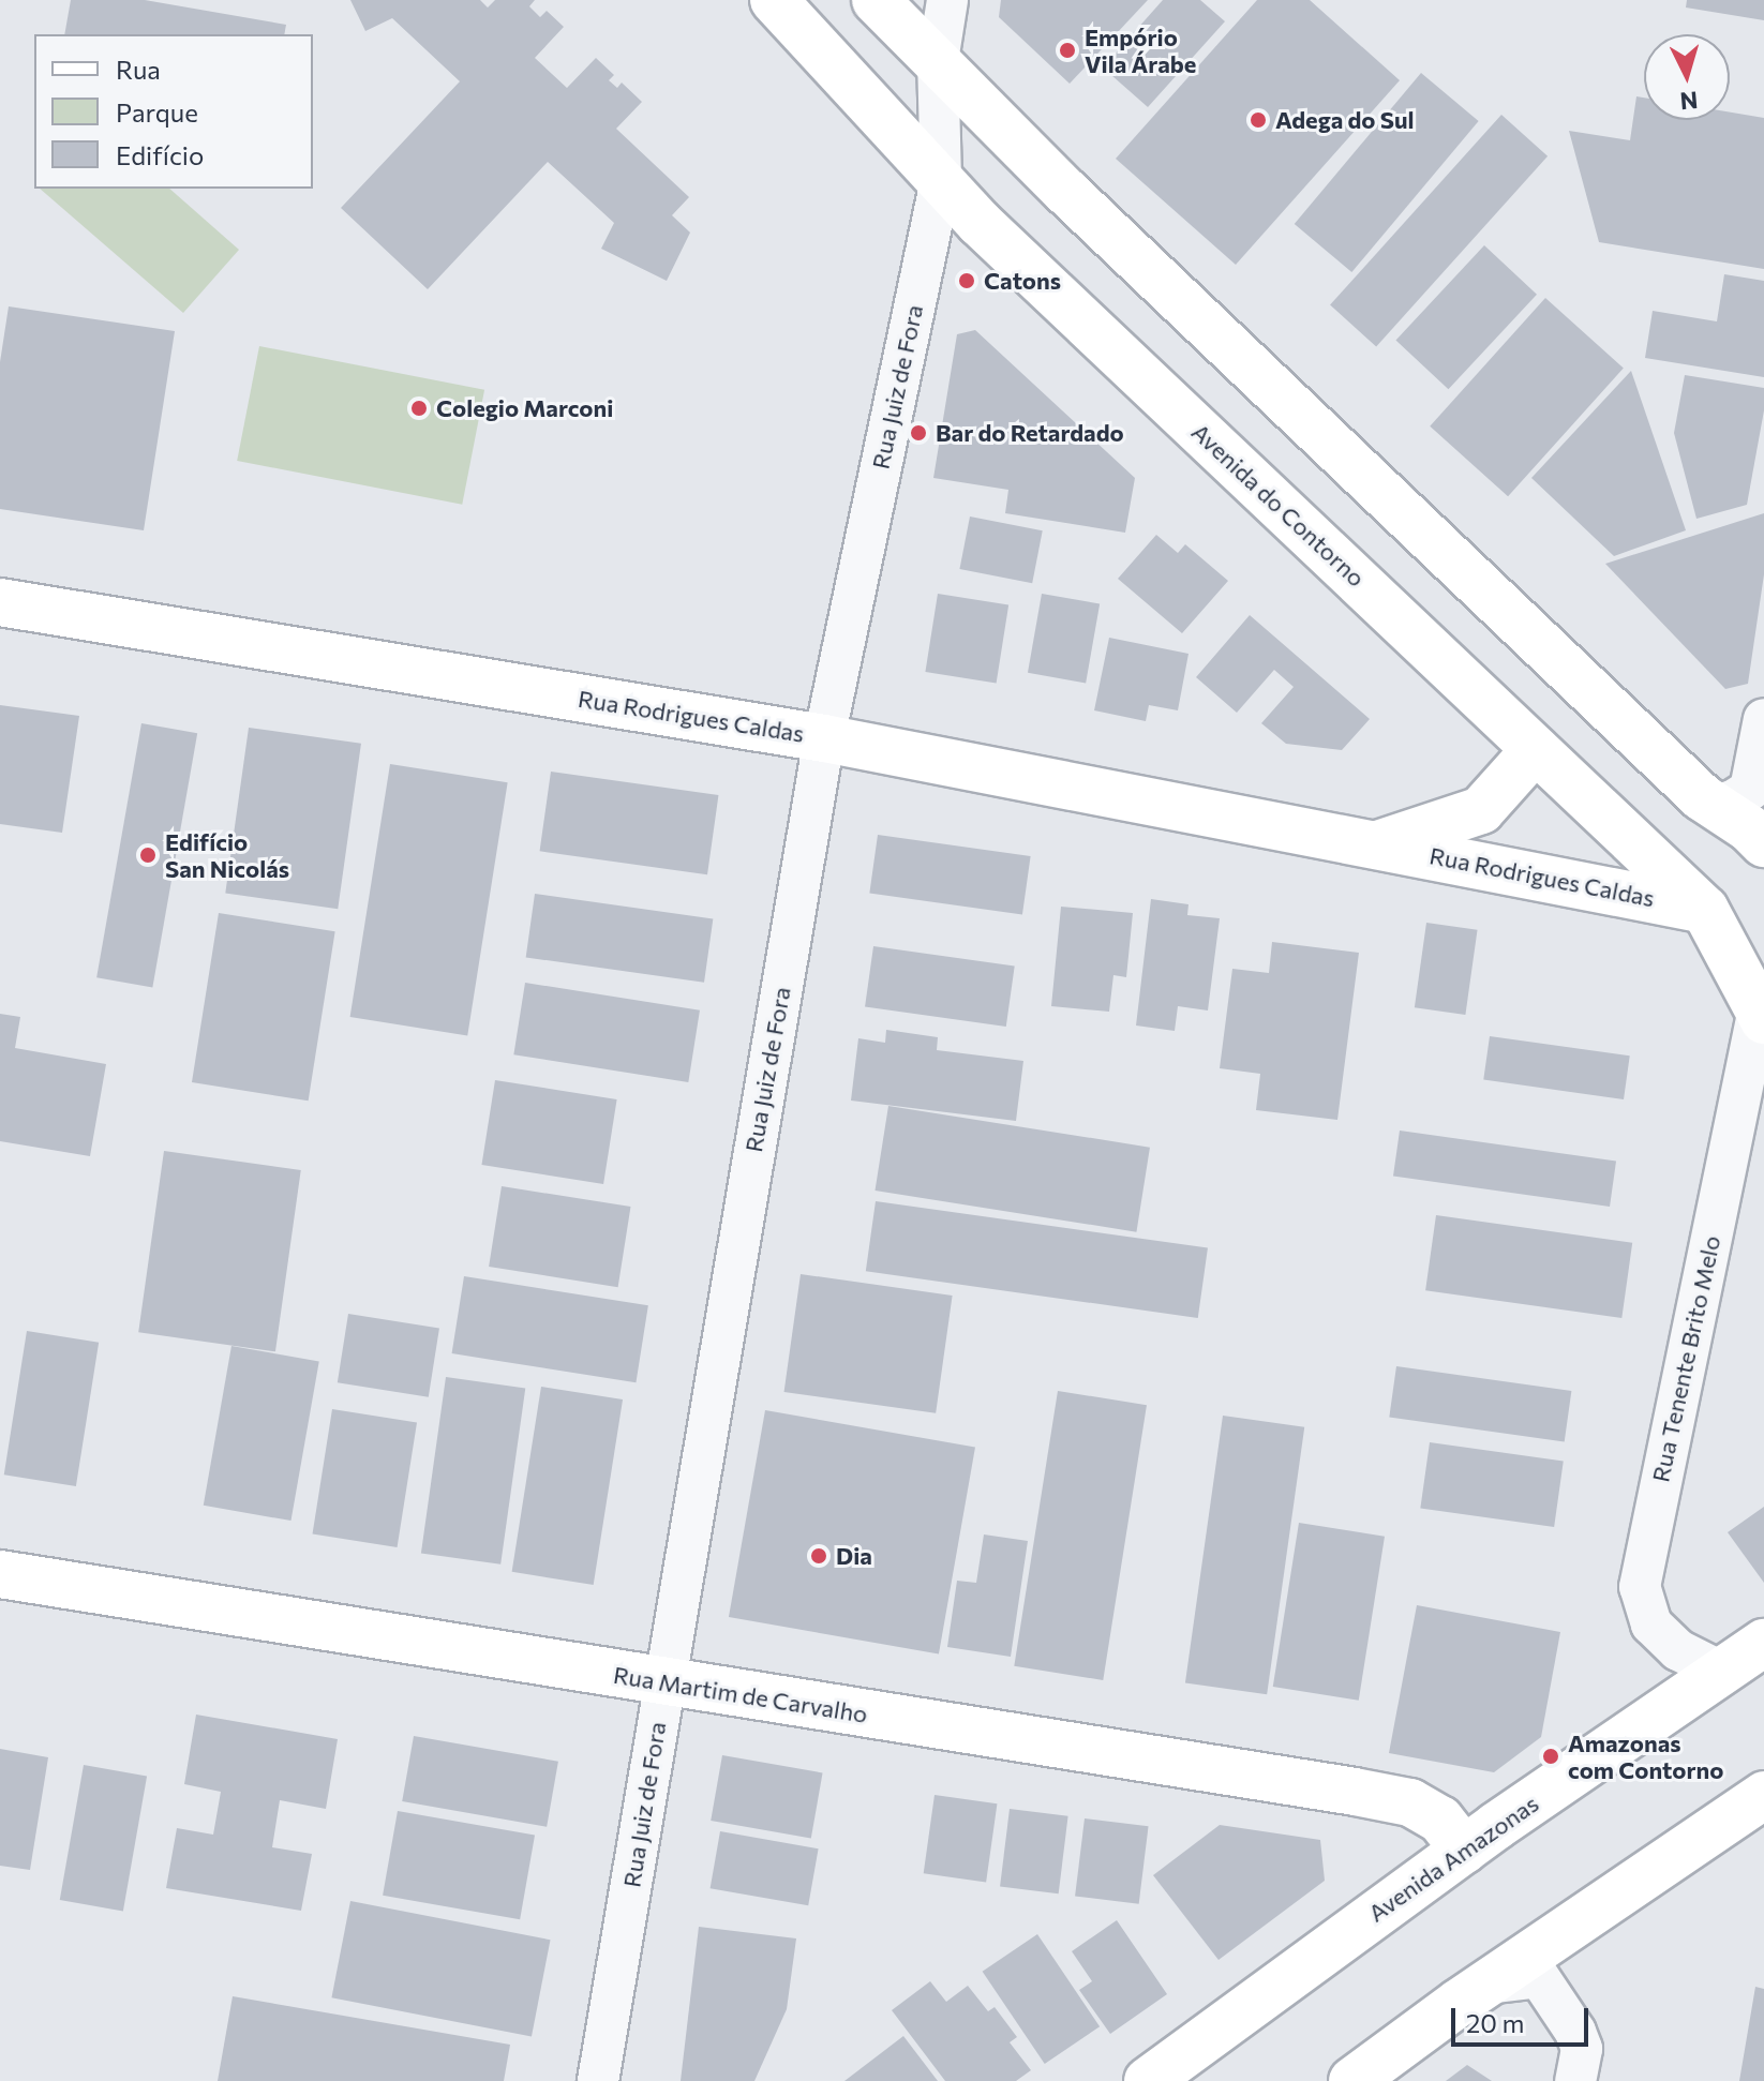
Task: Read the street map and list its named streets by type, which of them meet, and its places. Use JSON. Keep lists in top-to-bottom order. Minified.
{"streets":{"main road":["Avenida do Contorno","Rua Rodrigues Caldas","Rua Martim de Carvalho","Avenida Amazonas"],"street":["Rua Juiz de Fora","Rua Tenente Brito Melo"]},"crossings":[["Rua Juiz de Fora","Avenida do Contorno"],["Rua Juiz de Fora","Rua Rodrigues Caldas"],["Rua Juiz de Fora","Rua Martim de Carvalho"],["Avenida do Contorno","Rua Rodrigues Caldas"],["Avenida do Contorno","Rua Tenente Brito Melo"],["Rua Tenente Brito Melo","Avenida Amazonas"],["Rua Martim de Carvalho","Avenida Amazonas"]],"places":["Empório Vila Árabe","Adega do Sul","Catons","Colegio Marconi","Bar do Retardado","Edifício San Nicolás","Dia","Amazonas com Contorno"],"legend":["Rua","Parque","Edifício"],"scale_bar":"20 m","north":"bottom"}
